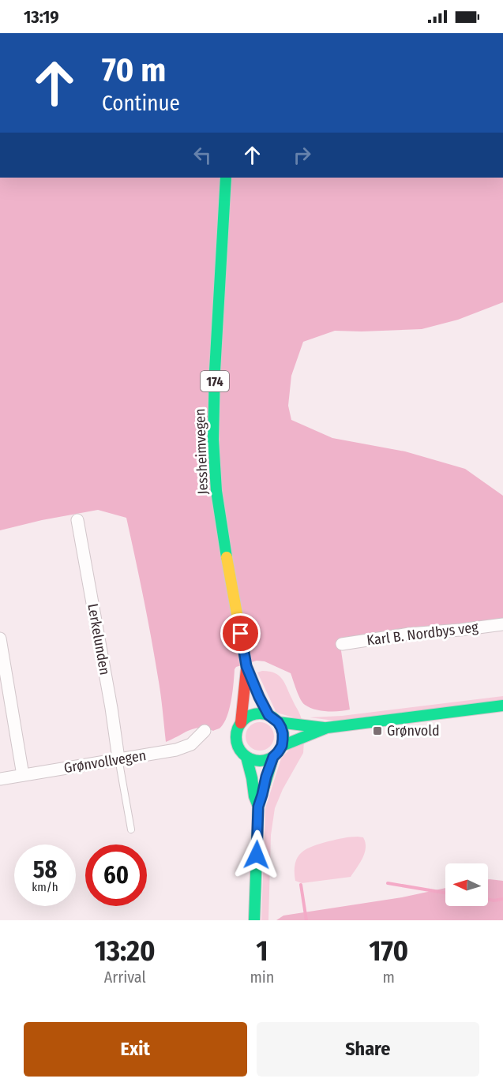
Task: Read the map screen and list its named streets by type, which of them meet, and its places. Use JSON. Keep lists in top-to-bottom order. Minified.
{"streets":{"main road":["174","Jessheimvegen"],"street":["Karl B. Nordbys veg","Lerkelunden","Grønvollvegen"]},"crossings":[["174","Jessheimvegen"],["Lerkelunden","Grønvollvegen"]],"places":{"transit":["Grønvold"]},"north":"left","page":{"status":"13:19","turn":["70 m","Continue"],"speed":"58 km/h","limit":"60","eta":["13:20","Arrival","1","min","170","m"],"buttons":["Exit","Share"]}}
